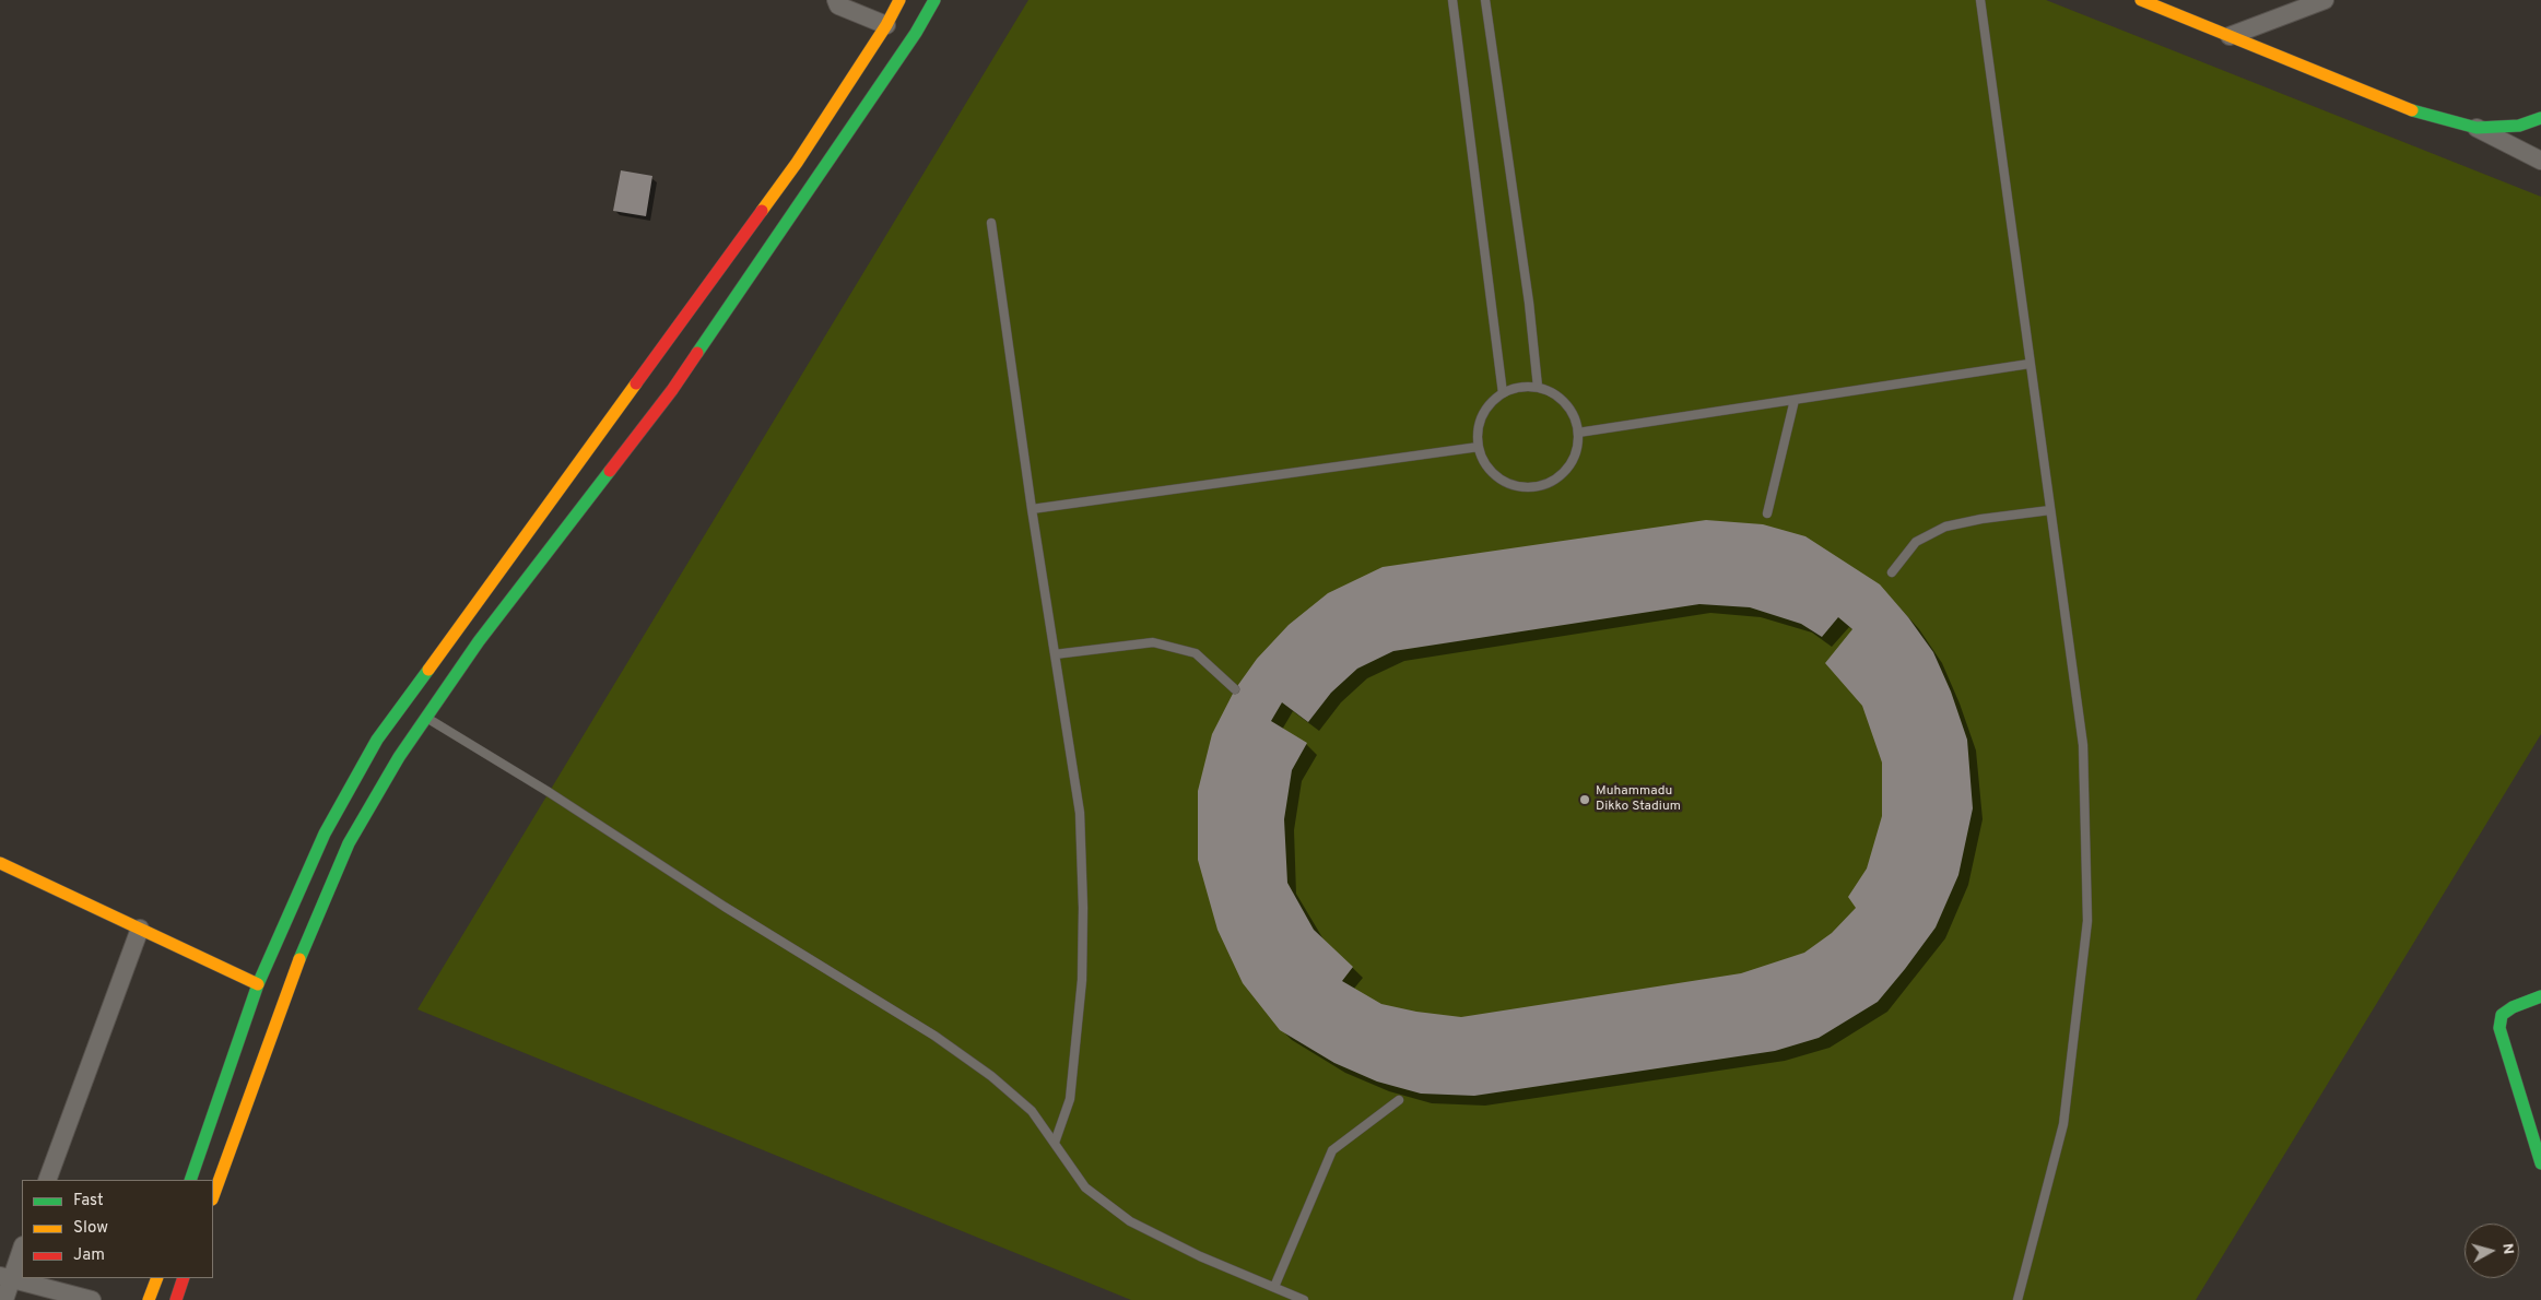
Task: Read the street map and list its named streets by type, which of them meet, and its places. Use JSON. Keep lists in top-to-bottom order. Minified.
{"places":["Muhammadu Dikko Stadium"],"legend":["Fast","Slow","Jam"],"north":"right"}
